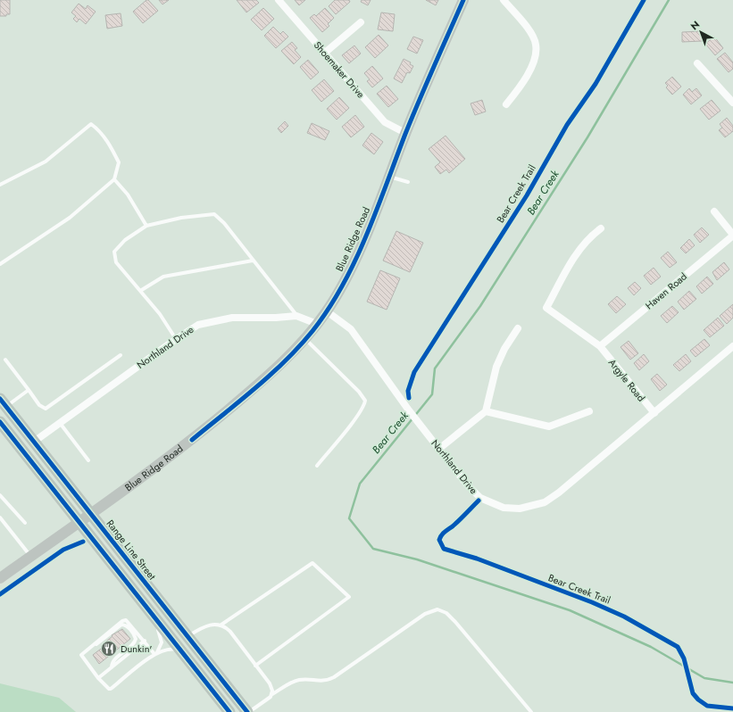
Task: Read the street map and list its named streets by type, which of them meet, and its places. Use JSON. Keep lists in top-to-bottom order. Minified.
{"streets":{"main road":["Range Line Street"],"street":["Shoemaker Drive","Blue Ridge Road","Haven Road","Northland Drive","Argyle Road"],"cycle path":["Bear Creek Trail"]},"crossings":[["Shoemaker Drive","Blue Ridge Road"],["Blue Ridge Road","Northland Drive"],["Blue Ridge Road","Range Line Street"],["Haven Road","Argyle Road"],["Northland Drive","Argyle Road"],["Northland Drive","Range Line Street"]],"water":["Bear Creek"],"places":{"restaurant":["Dunkin'"]},"north":"top left"}
